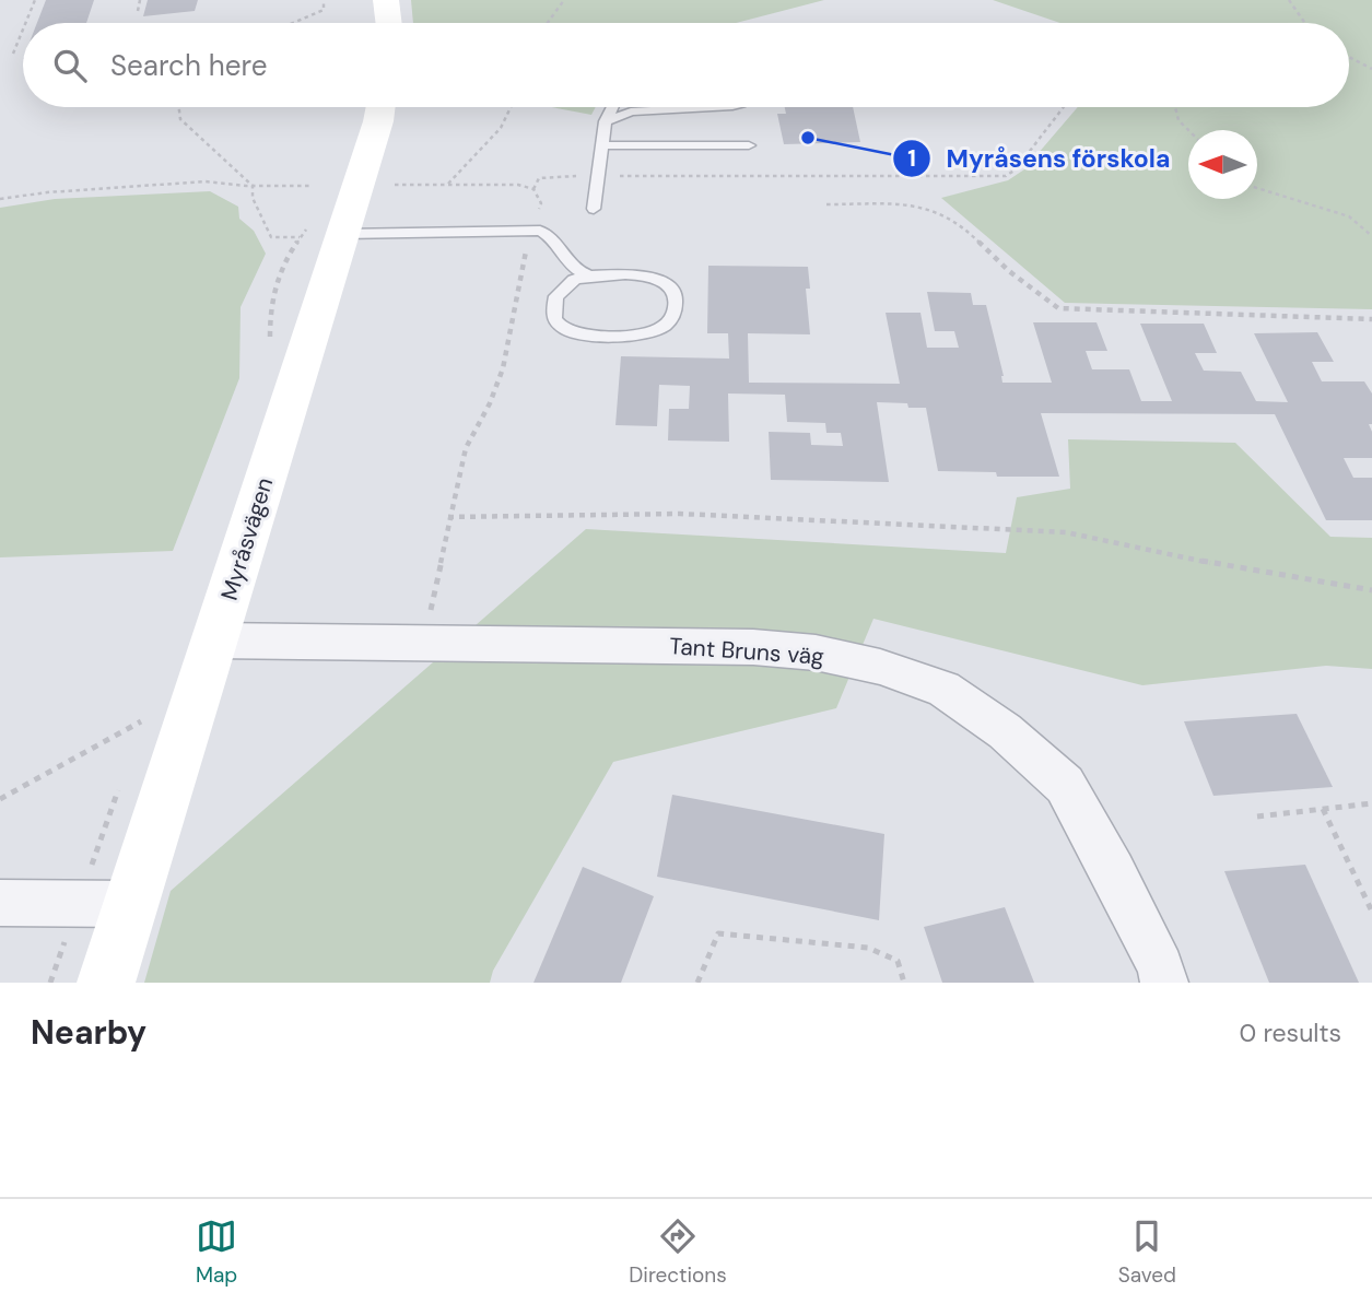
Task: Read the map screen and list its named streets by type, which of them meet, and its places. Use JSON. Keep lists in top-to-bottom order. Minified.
{"streets":{"street":["Myråsvägen","Tant Bruns väg"]},"crossings":[["Myråsvägen","Tant Bruns väg"]],"places":["Myråsens förskola"],"north":"left","page":{"search":"Search here","heading":["Nearby","0 results"],"nav":["Map","Directions","Saved"]}}
